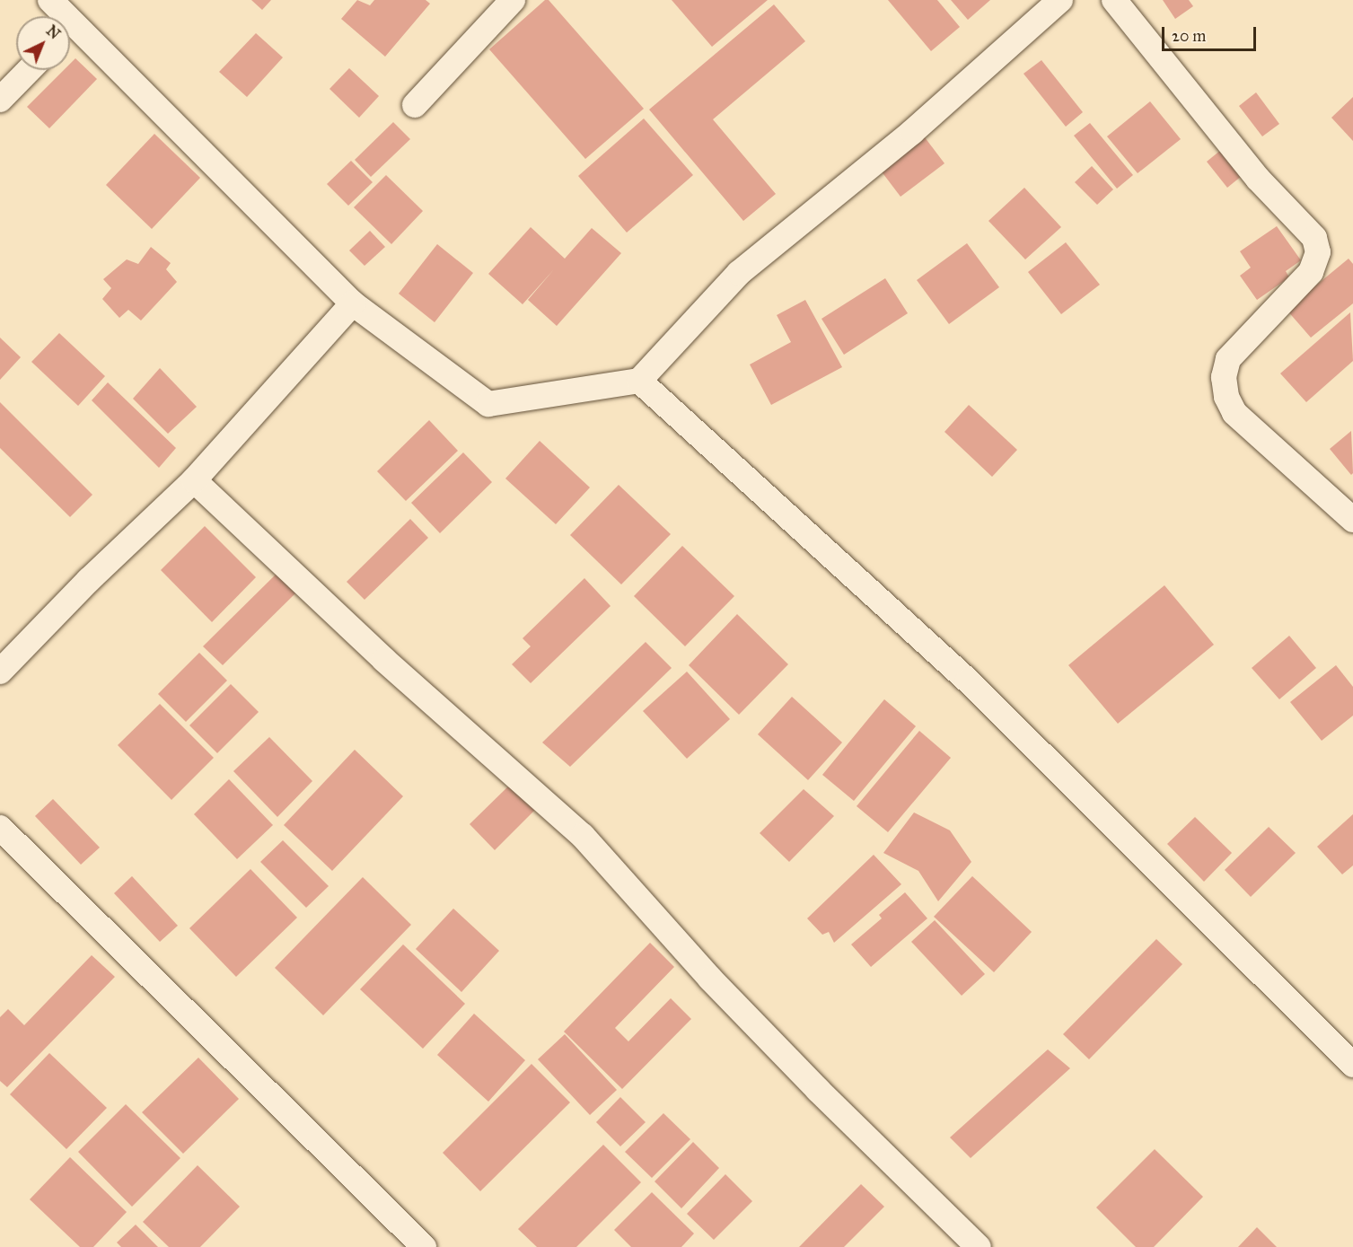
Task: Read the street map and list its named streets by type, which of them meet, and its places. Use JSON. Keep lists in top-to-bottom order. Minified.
{"scale_bar":"20 m","north":"top right"}
